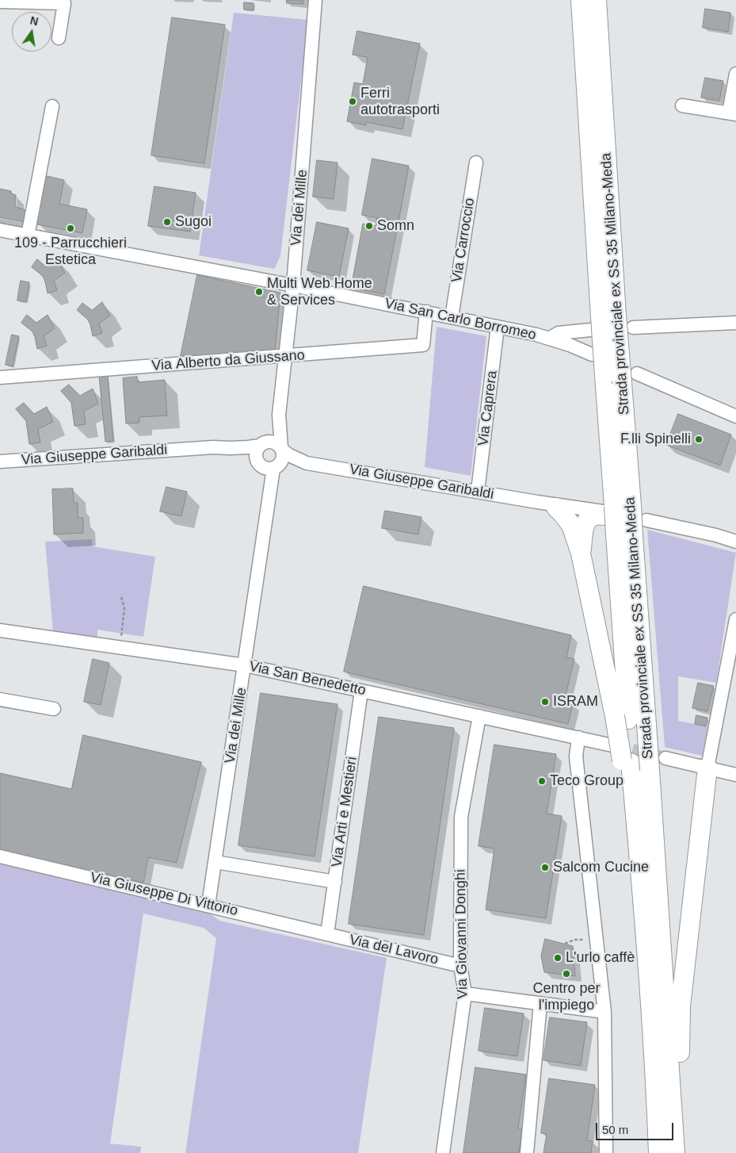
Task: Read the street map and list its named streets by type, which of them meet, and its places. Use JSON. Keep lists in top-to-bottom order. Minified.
{"streets":{"highway":["Strada provinciale ex SS 35 Milano-Meda"],"street":["Via dei Mille","Via Carroccio","Via San Carlo Borromeo","Via Alberto da Giussano","Via Caprera","Via Giuseppe Garibaldi","Via San Benedetto","Via Arti e Mestieri","Via Giuseppe Di Vittorio","Via Giovanni Donghi","Via del Lavoro"]},"crossings":[["Via dei Mille","Via San Carlo Borromeo"],["Via dei Mille","Via Alberto da Giussano"],["Via dei Mille","Via Giuseppe Garibaldi"],["Via dei Mille","Via San Benedetto"],["Via dei Mille","Via Giuseppe Di Vittorio"],["Via Carroccio","Via San Carlo Borromeo"],["Strada provinciale ex SS 35 Milano-Meda","Via Giuseppe Garibaldi"],["Strada provinciale ex SS 35 Milano-Meda","Via San Benedetto"],["Via San Carlo Borromeo","Via Alberto da Giussano"],["Via San Carlo Borromeo","Via Caprera"],["Via Caprera","Via Giuseppe Garibaldi"],["Via San Benedetto","Via Arti e Mestieri"],["Via San Benedetto","Via Giovanni Donghi"],["Via Arti e Mestieri","Via Giuseppe Di Vittorio"],["Via Arti e Mestieri","Via del Lavoro"],["Via Giuseppe Di Vittorio","Via del Lavoro"],["Via Giovanni Donghi","Via del Lavoro"]],"places":["Ferri autotrasporti","Sugoi","Somn","109 - Parrucchieri Estetica","Multi Web Home & Services","F.lli Spinelli","ISRAM","Teco Group","Salcom Cucine","L'urlo caffè","Centro per l'impiego"],"scale_bar":"50 m","north":"top"}
